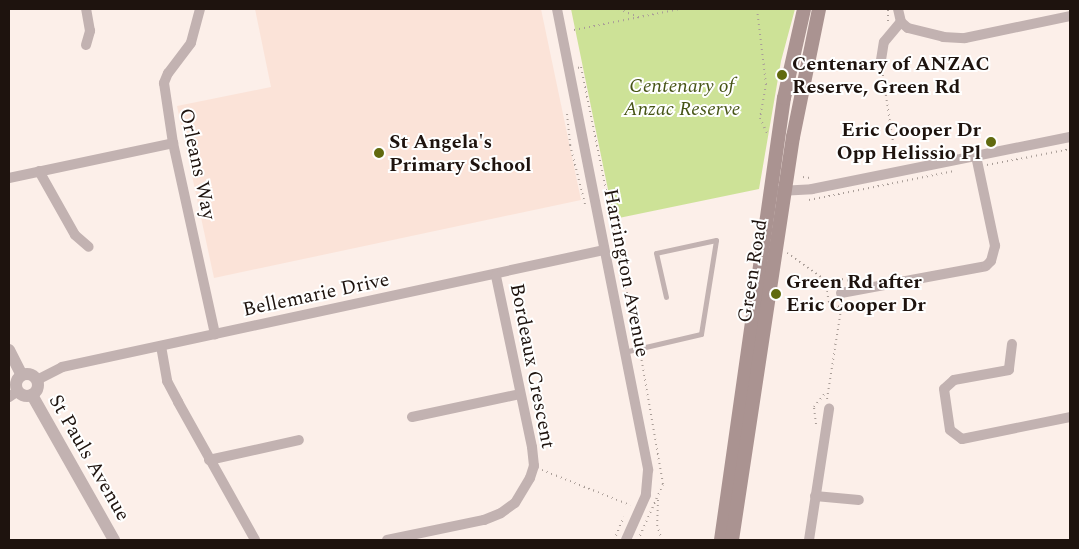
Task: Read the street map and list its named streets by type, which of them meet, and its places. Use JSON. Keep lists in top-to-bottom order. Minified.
{"streets":{"main road":["Green Road"],"street":["Orleans Way","Harrington Avenue","Bellemarie Drive","Bordeaux Crescent","St Pauls Avenue"]},"crossings":[["Orleans Way","Bellemarie Drive"],["Harrington Avenue","Bellemarie Drive"],["Bellemarie Drive","Bordeaux Crescent"],["Bellemarie Drive","St Pauls Avenue"]],"parks":["Centenary of Anzac Reserve"],"places":["Centenary of ANZAC Reserve, Green Rd","Eric Cooper Dr Opp Helissio Pl","St Angela's Primary School","Green Rd after Eric Cooper Dr"]}
